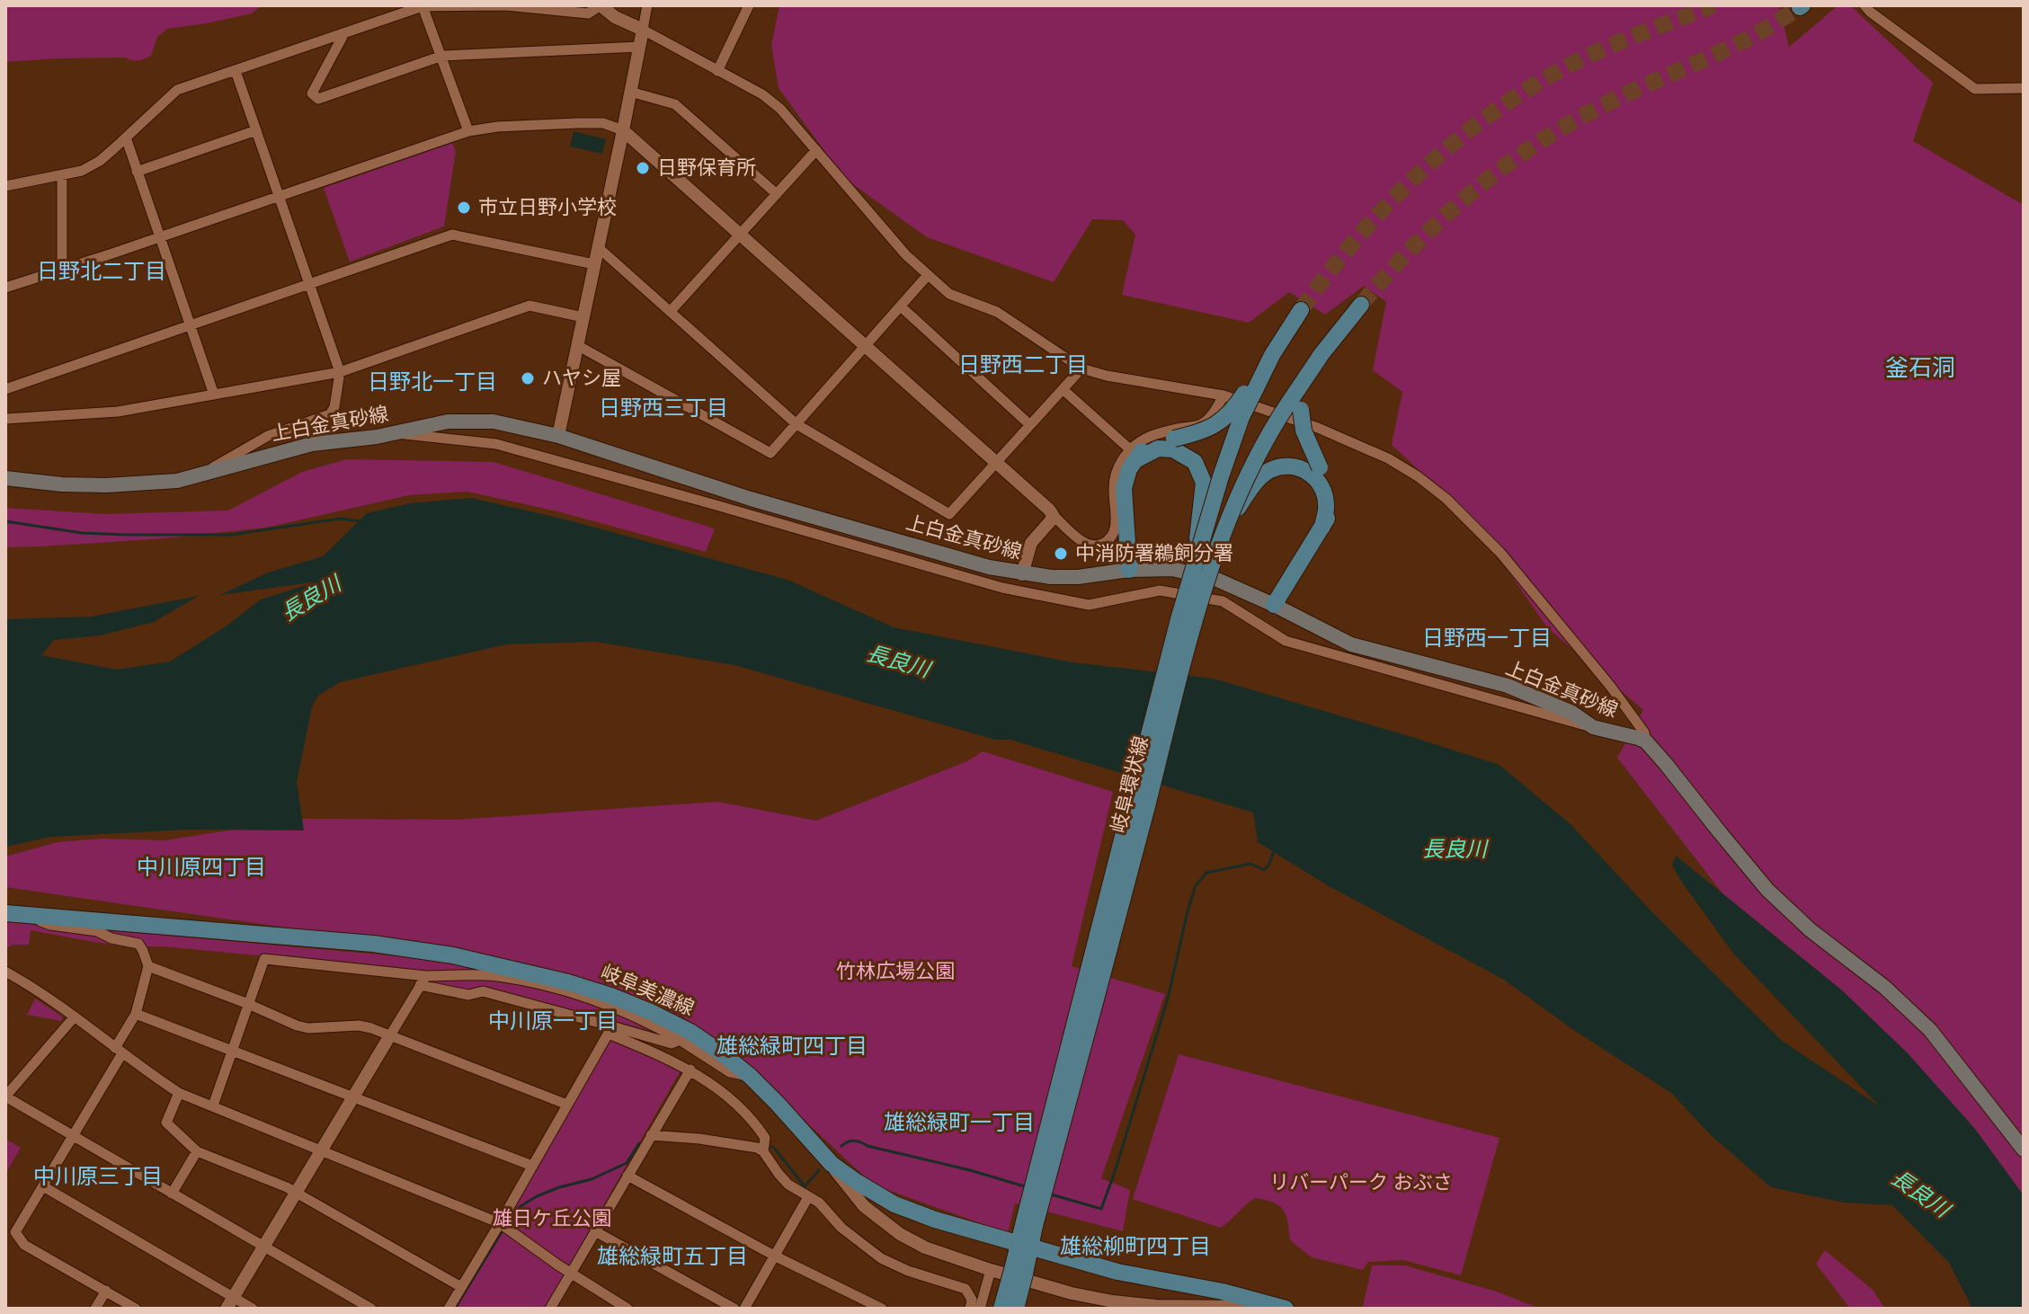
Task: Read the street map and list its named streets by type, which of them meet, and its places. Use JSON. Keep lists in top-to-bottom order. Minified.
{"streets":{"main road":["上白金真砂線","岐阜環状線","岐阜美濃線"]},"crossings":[["岐阜環状線","岐阜美濃線"]],"districts":["日野北二丁目","日野西二丁目","釜石洞","日野北一丁目","日野西三丁目","日野西一丁目","中川原四丁目","中川原一丁目","雄総緑町四丁目","雄総緑町一丁目","中川原三丁目","雄総柳町四丁目","雄総緑町五丁目"],"water":["長良川"],"parks":["竹林広場公園","リバーパーク おぶさ","雄日ケ丘公園"],"places":["日野保育所","市立日野小学校","ハヤシ屋","中消防署鵜飼分署"]}
